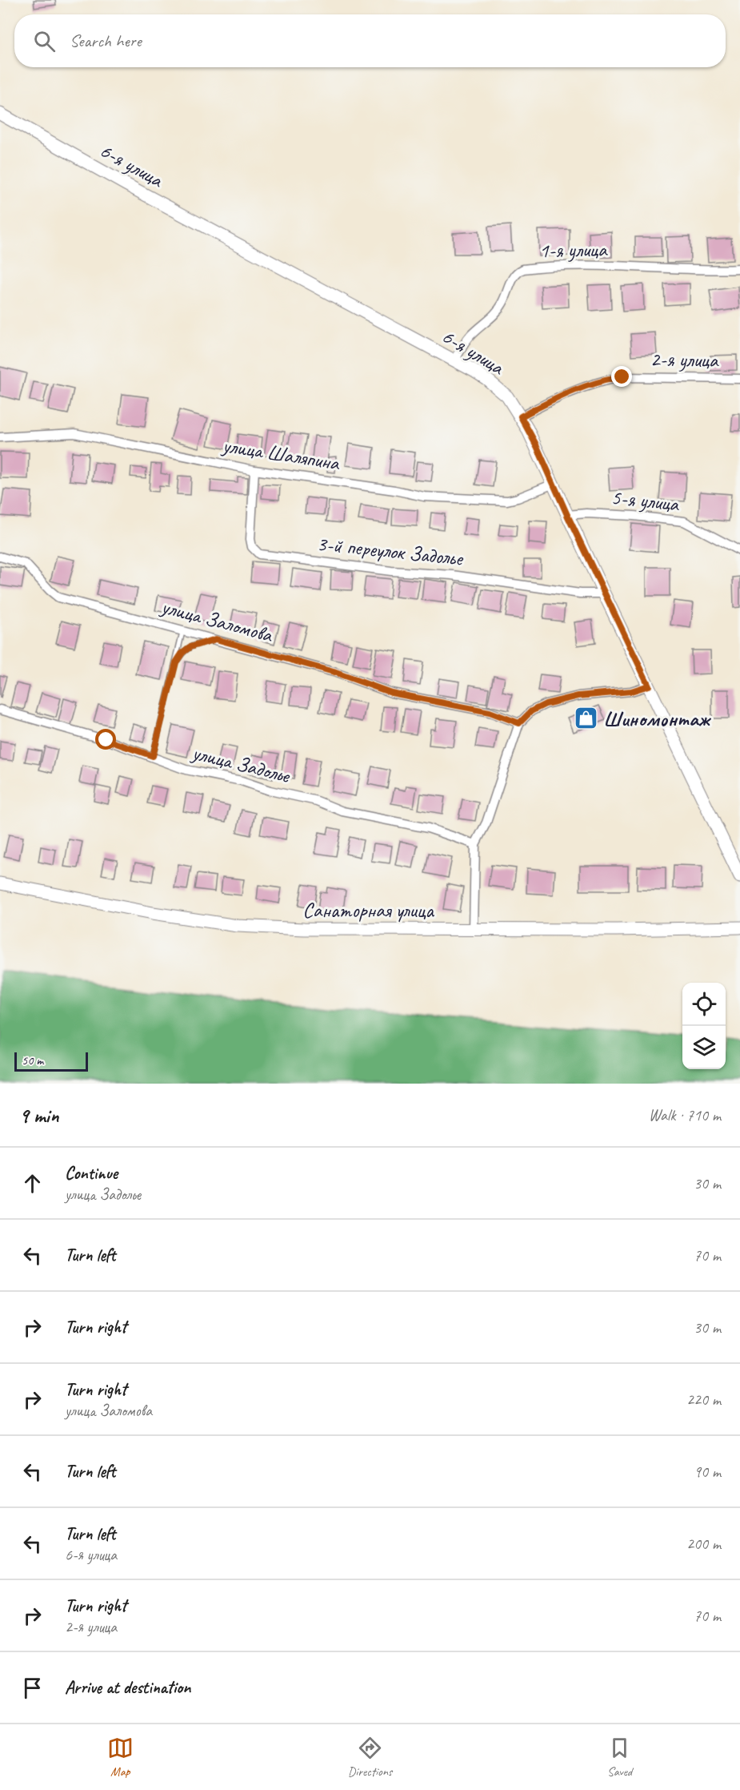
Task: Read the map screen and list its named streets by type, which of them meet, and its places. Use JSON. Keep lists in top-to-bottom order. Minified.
{"streets":{"street":["6-я улица","1-я улица","2-я улица","улица Шаляпина","5-я улица","3-й переулок Задолье","улица Заломова","улица Задолье","Санаторная улица"]},"crossings":[["6-я улица","1-я улица"],["6-я улица","2-я улица"],["6-я улица","улица Шаляпина"],["6-я улица","5-я улица"],["6-я улица","3-й переулок Задолье"],["улица Шаляпина","3-й переулок Задолье"]],"places":{"shop":["Шиномонтаж"]},"scale_bar":"50 m","page":{"search":"Search here","scale":"50 m","heading":["9 min","Walk · 710 m"],"list":[["Continue","улица Задолье","30 m"],["Turn left","70 m"],["Turn right","30 m"],["Turn right","улица Заломова","220 m"],["Turn left","90 m"],["Turn left","6-я улица","200 m"],["Turn right","2-я улица","70 m"],"Arrive at destination"],"nav":["Map","Directions","Saved"]}}
